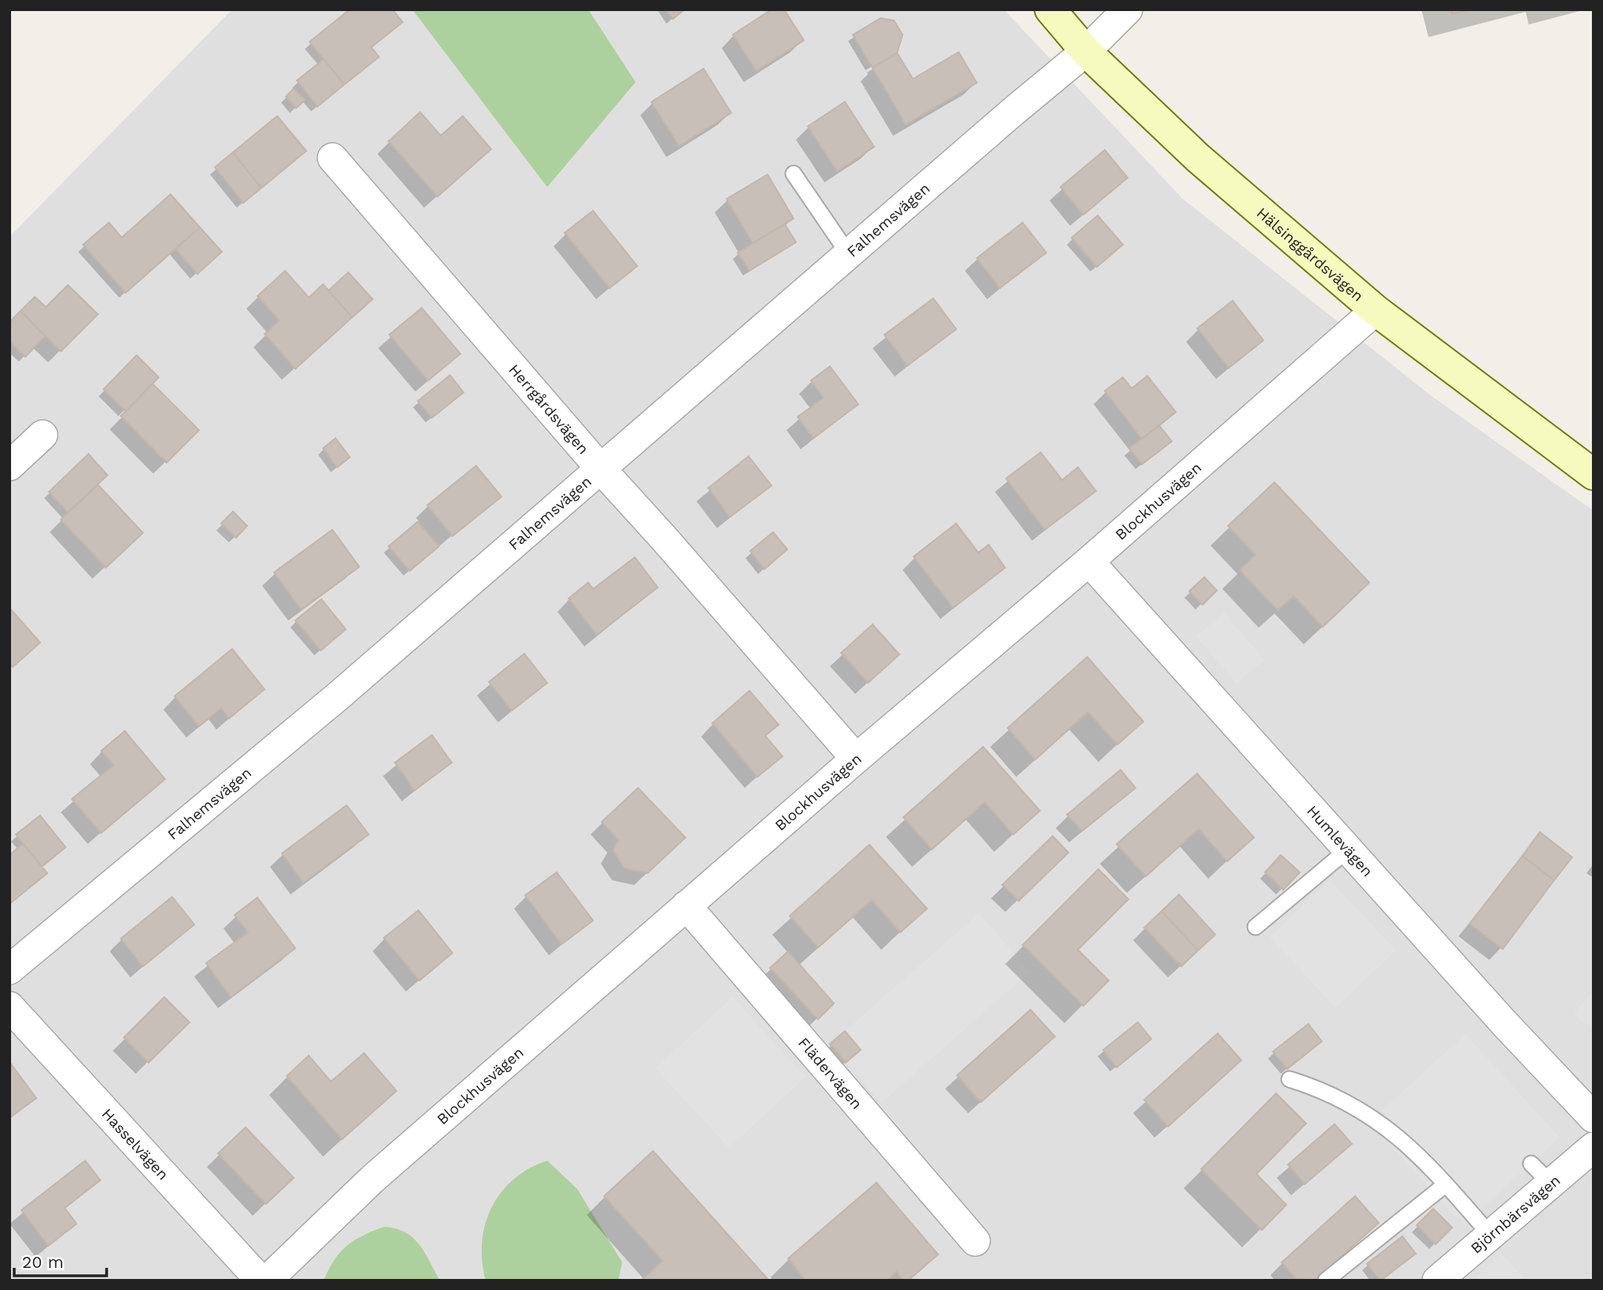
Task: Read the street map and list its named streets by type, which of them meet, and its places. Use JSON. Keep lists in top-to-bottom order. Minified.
{"streets":{"street":["Falhemsvägen","Hälsinggårdsvägen","Herrgårdsvägen","Blockhusvägen","Humlevägen","Flädervägen","Hasselvägen","Björnbärsvägen"]},"crossings":[["Falhemsvägen","Hälsinggårdsvägen"],["Falhemsvägen","Herrgårdsvägen"],["Hälsinggårdsvägen","Blockhusvägen"],["Herrgårdsvägen","Blockhusvägen"],["Blockhusvägen","Humlevägen"],["Blockhusvägen","Flädervägen"]],"scale_bar":"20 m"}
